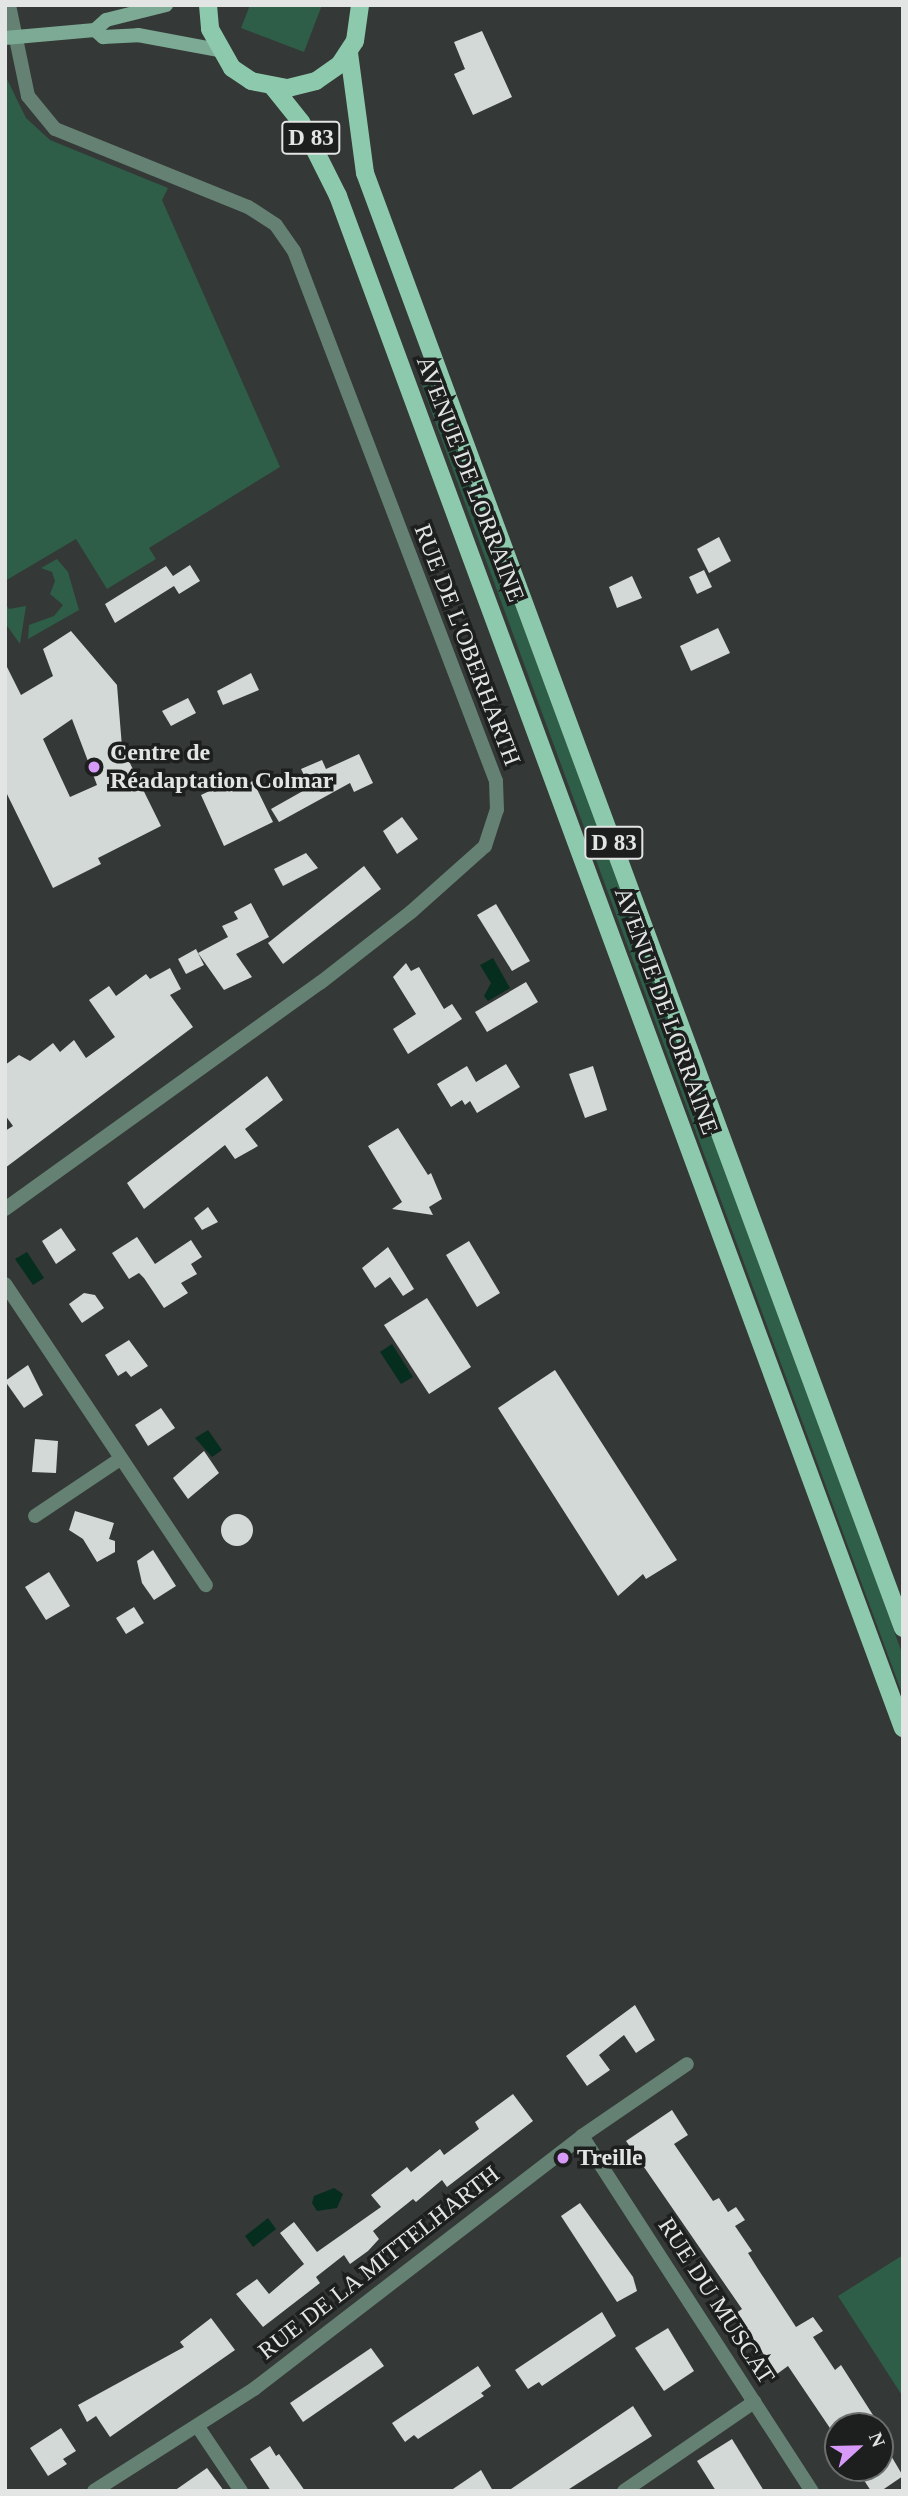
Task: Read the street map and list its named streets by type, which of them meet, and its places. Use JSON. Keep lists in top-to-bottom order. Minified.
{"streets":{"main road":["D 83","AVENUE DE LORRAINE"],"street":["RUE DE L'OBERHARTH","RUE DE LA MITTELHARTH","RUE DU MUSCAT"]},"crossings":[["RUE DE LA MITTELHARTH","RUE DU MUSCAT"]],"places":["Centre de Réadaptation Colmar","Treille"],"north":"right"}
